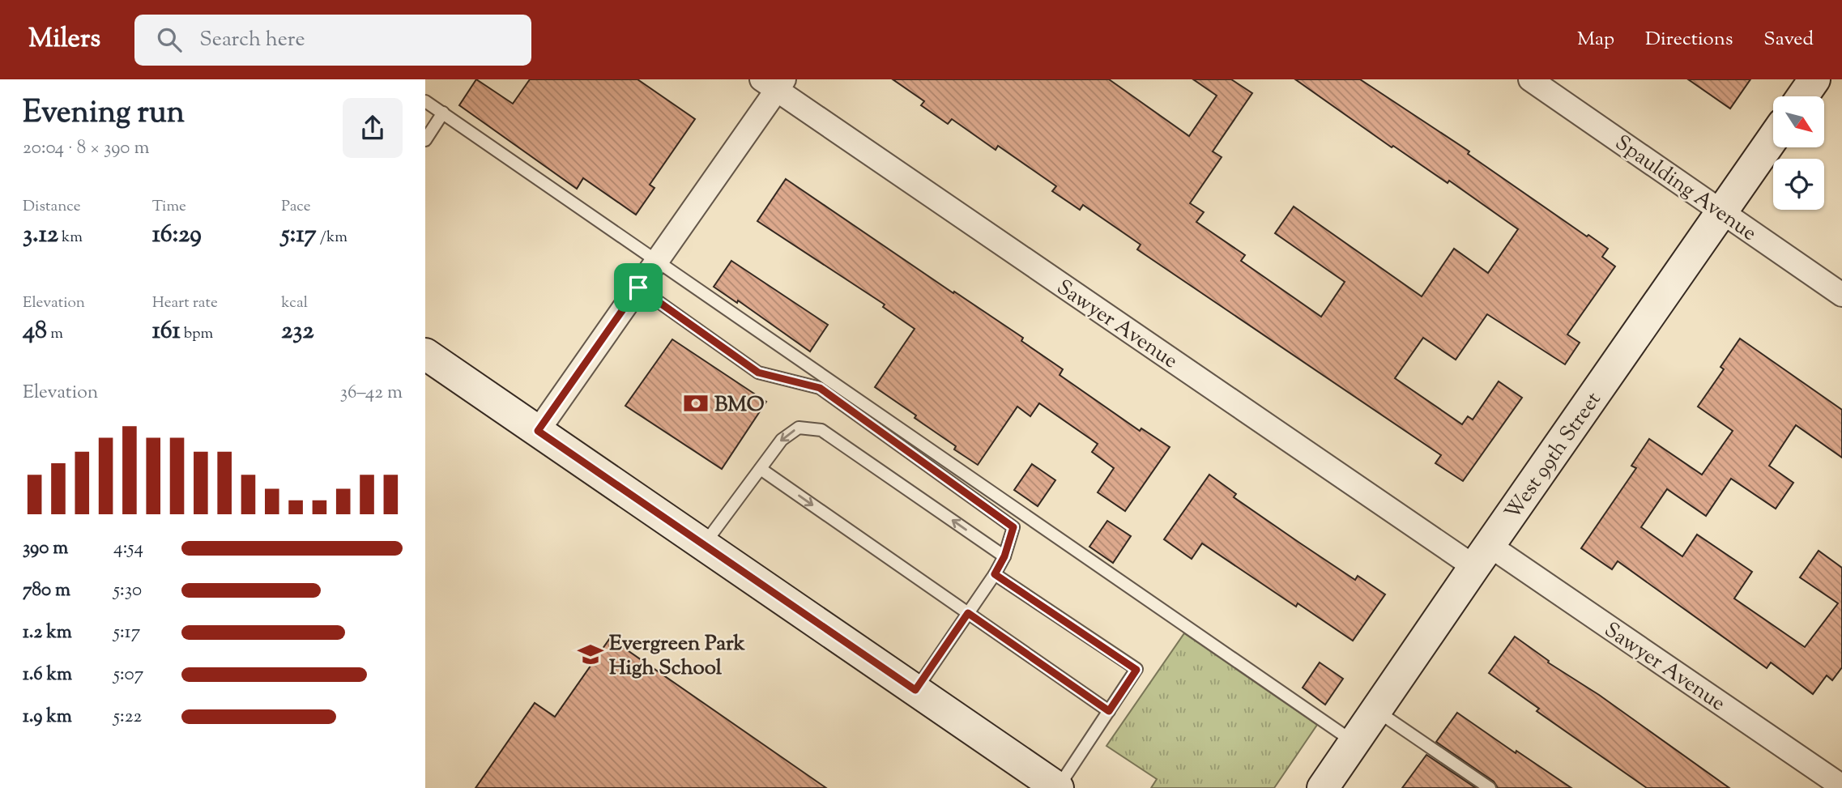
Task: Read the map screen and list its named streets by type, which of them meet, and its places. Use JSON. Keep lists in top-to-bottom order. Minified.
{"streets":{"street":["Spaulding Avenue","Sawyer Avenue","West 99th Street"]},"crossings":[["Spaulding Avenue","West 99th Street"],["Sawyer Avenue","West 99th Street"]],"places":{"bank":["BMO"],"school or university":["Evergreen Park High School"]},"north":"bottom right","page":{"header":"Milers","search":"Search here","nav":["Map","Directions","Saved"],"heading":["Evening run","20:04 · 8 × 390 m"],"stats":[["Distance","3.12 km"],["Time","16:29"],["Pace","5:17 /km"],["Elevation","48 m"],["Heart rate","161 bpm"],["kcal","232"]],"chart":["Elevation","36–42 m"],"list":[{"name":"390 m","note":"4:54"},{"name":"780 m","note":"5:30"},{"name":"1.2 km","note":"5:17"},{"name":"1.6 km","note":"5:07"},{"name":"1.9 km","note":"5:22"}]}}
